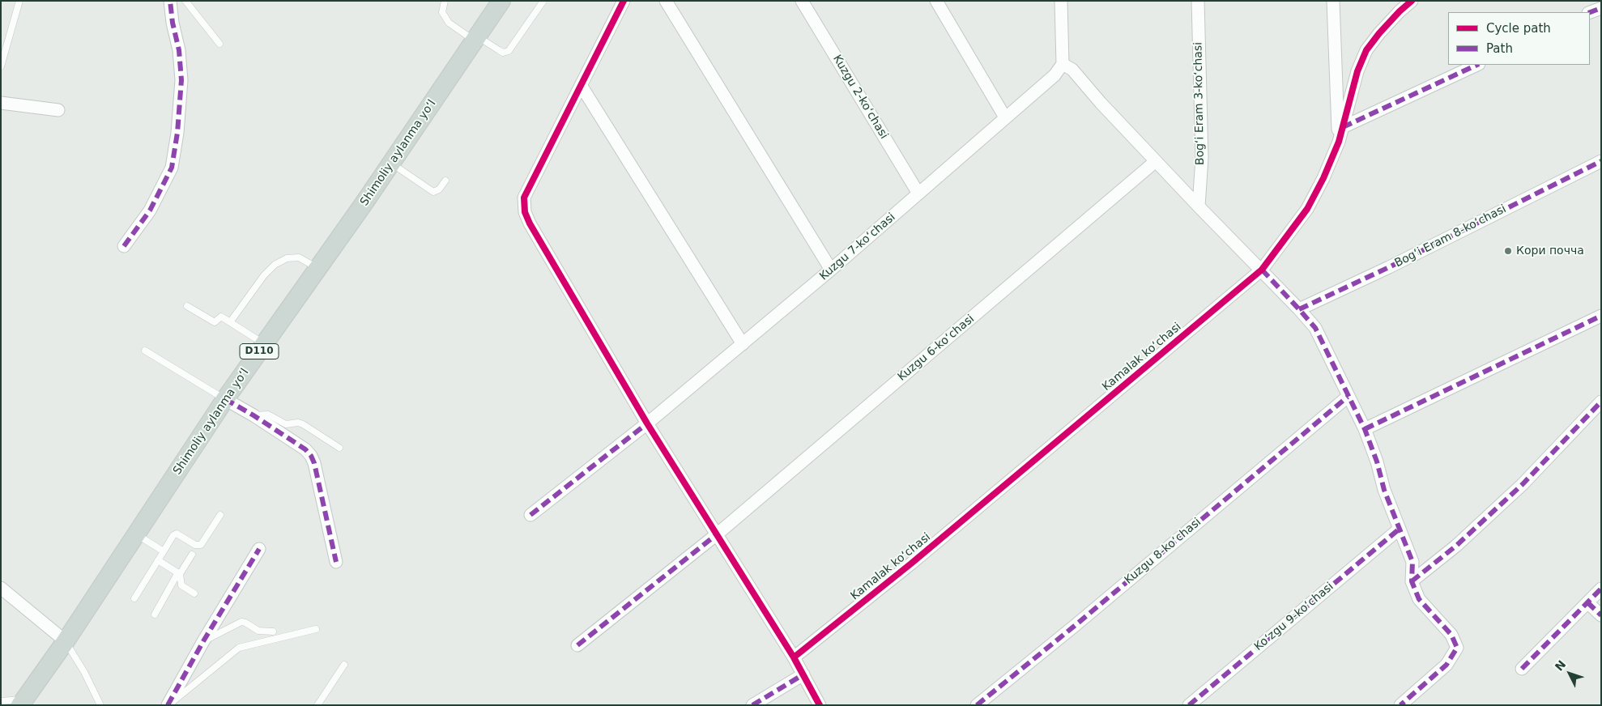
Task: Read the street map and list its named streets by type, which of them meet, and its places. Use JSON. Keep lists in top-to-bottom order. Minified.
{"streets":{"main road":["Shimoliy aylanma yoʻl","D110"],"street":["Kuzgu 2-koʻchasi","Bogʻi Eram 3-koʻchasi","Bogʻi Eram 8-koʻchasi","Kuzgu 7-koʻchasi","Kuzgu 6-koʻchasi","Kamalak koʻchasi","Kuzgu 8-koʻchasi","Koʻzgu 9-koʻchasi"]},"crossings":[["Kuzgu 2-koʻchasi","Kuzgu 7-koʻchasi"]],"places":["Кори почча"],"legend":["Cycle path","Path"],"north":"top left"}
